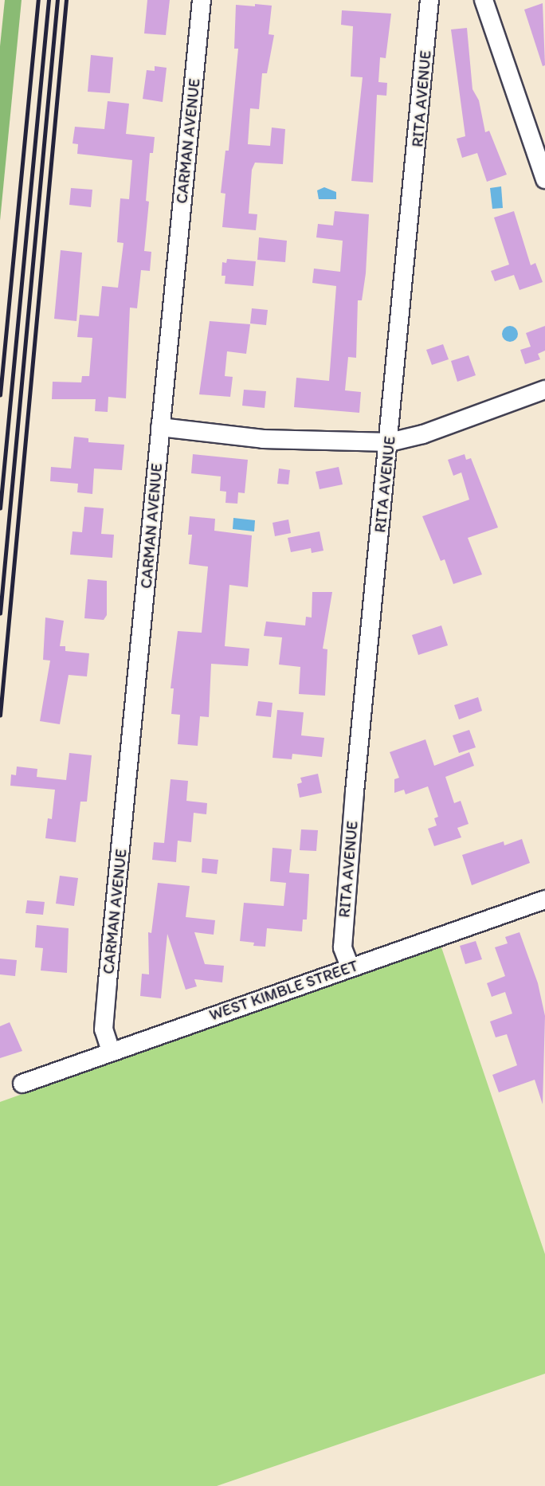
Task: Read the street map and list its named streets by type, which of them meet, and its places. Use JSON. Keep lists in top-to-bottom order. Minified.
{"streets":{"street":["RITA AVENUE","CARMAN AVENUE","WEST KIMBLE STREET"]},"crossings":[["RITA AVENUE","WEST KIMBLE STREET"],["CARMAN AVENUE","WEST KIMBLE STREET"]]}
